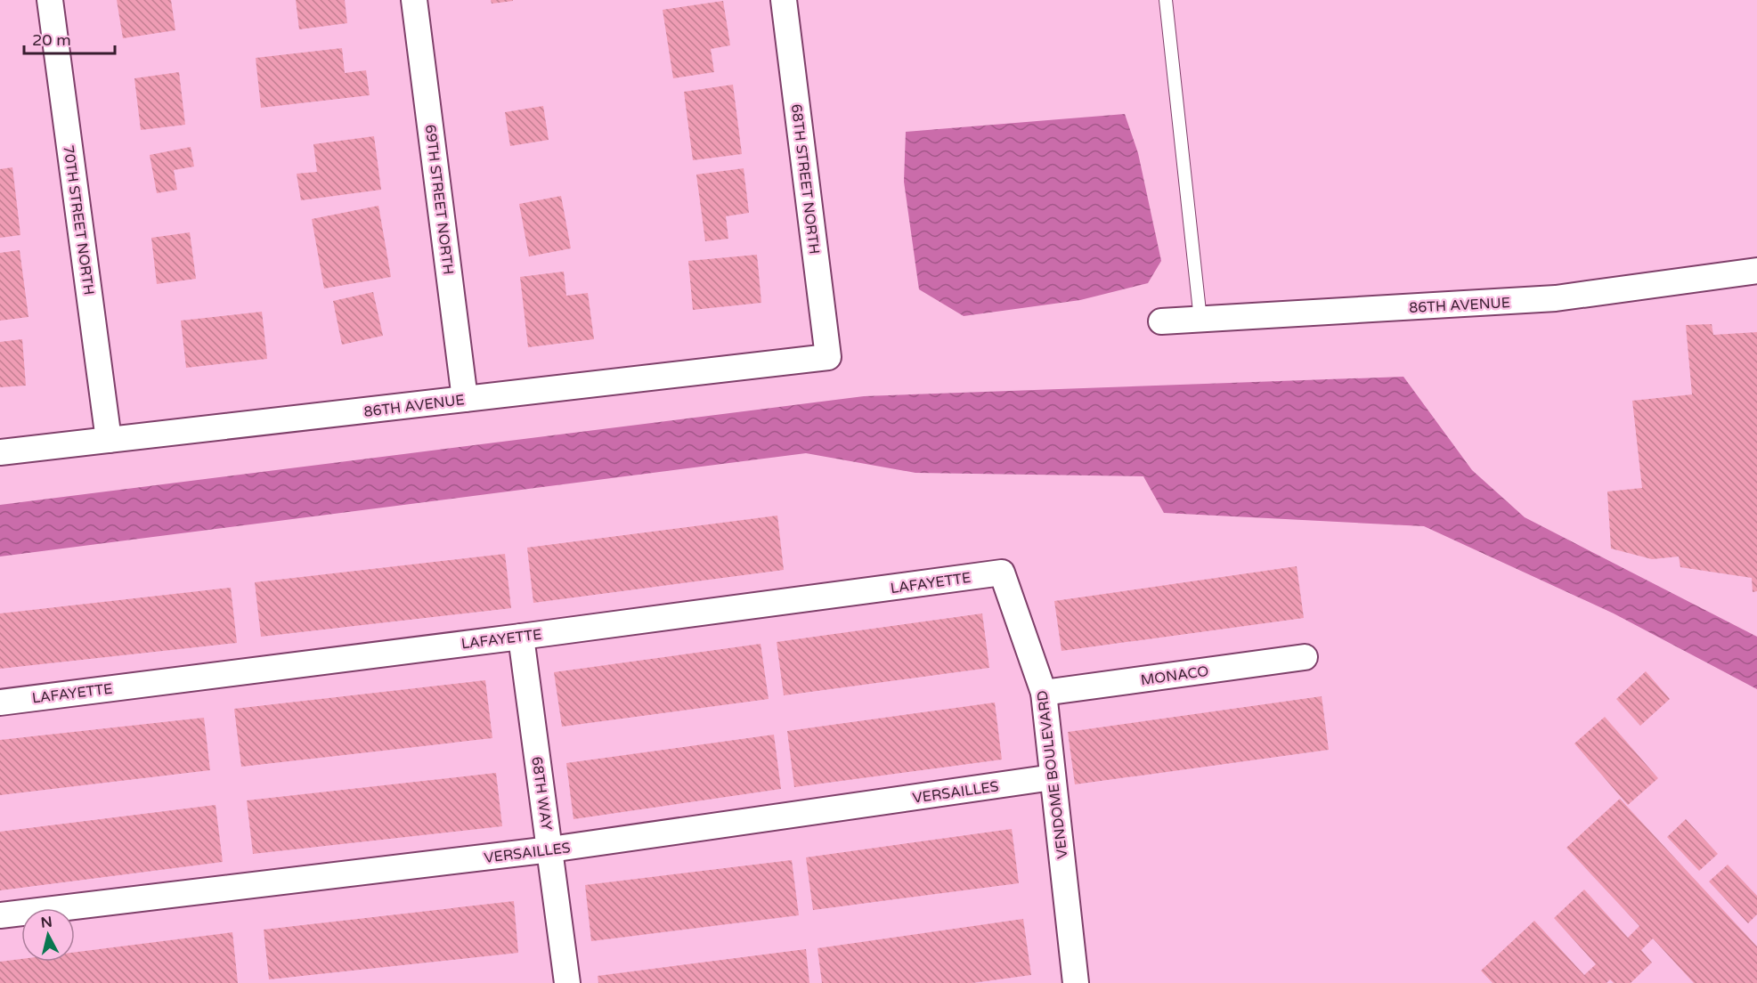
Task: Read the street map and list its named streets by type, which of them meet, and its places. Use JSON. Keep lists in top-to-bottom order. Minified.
{"streets":{"street":["68TH STREET NORTH","69TH STREET NORTH","70TH STREET NORTH","86TH AVENUE","LAFAYETTE","MONACO","VENDOME BOULEVARD","VERSAILLES","68TH WAY"]},"crossings":[["68TH STREET NORTH","86TH AVENUE"],["69TH STREET NORTH","86TH AVENUE"],["70TH STREET NORTH","86TH AVENUE"],["LAFAYETTE","VENDOME BOULEVARD"],["LAFAYETTE","68TH WAY"],["MONACO","VENDOME BOULEVARD"],["VENDOME BOULEVARD","VERSAILLES"],["VERSAILLES","68TH WAY"]],"scale_bar":"20 m","north":"top"}
